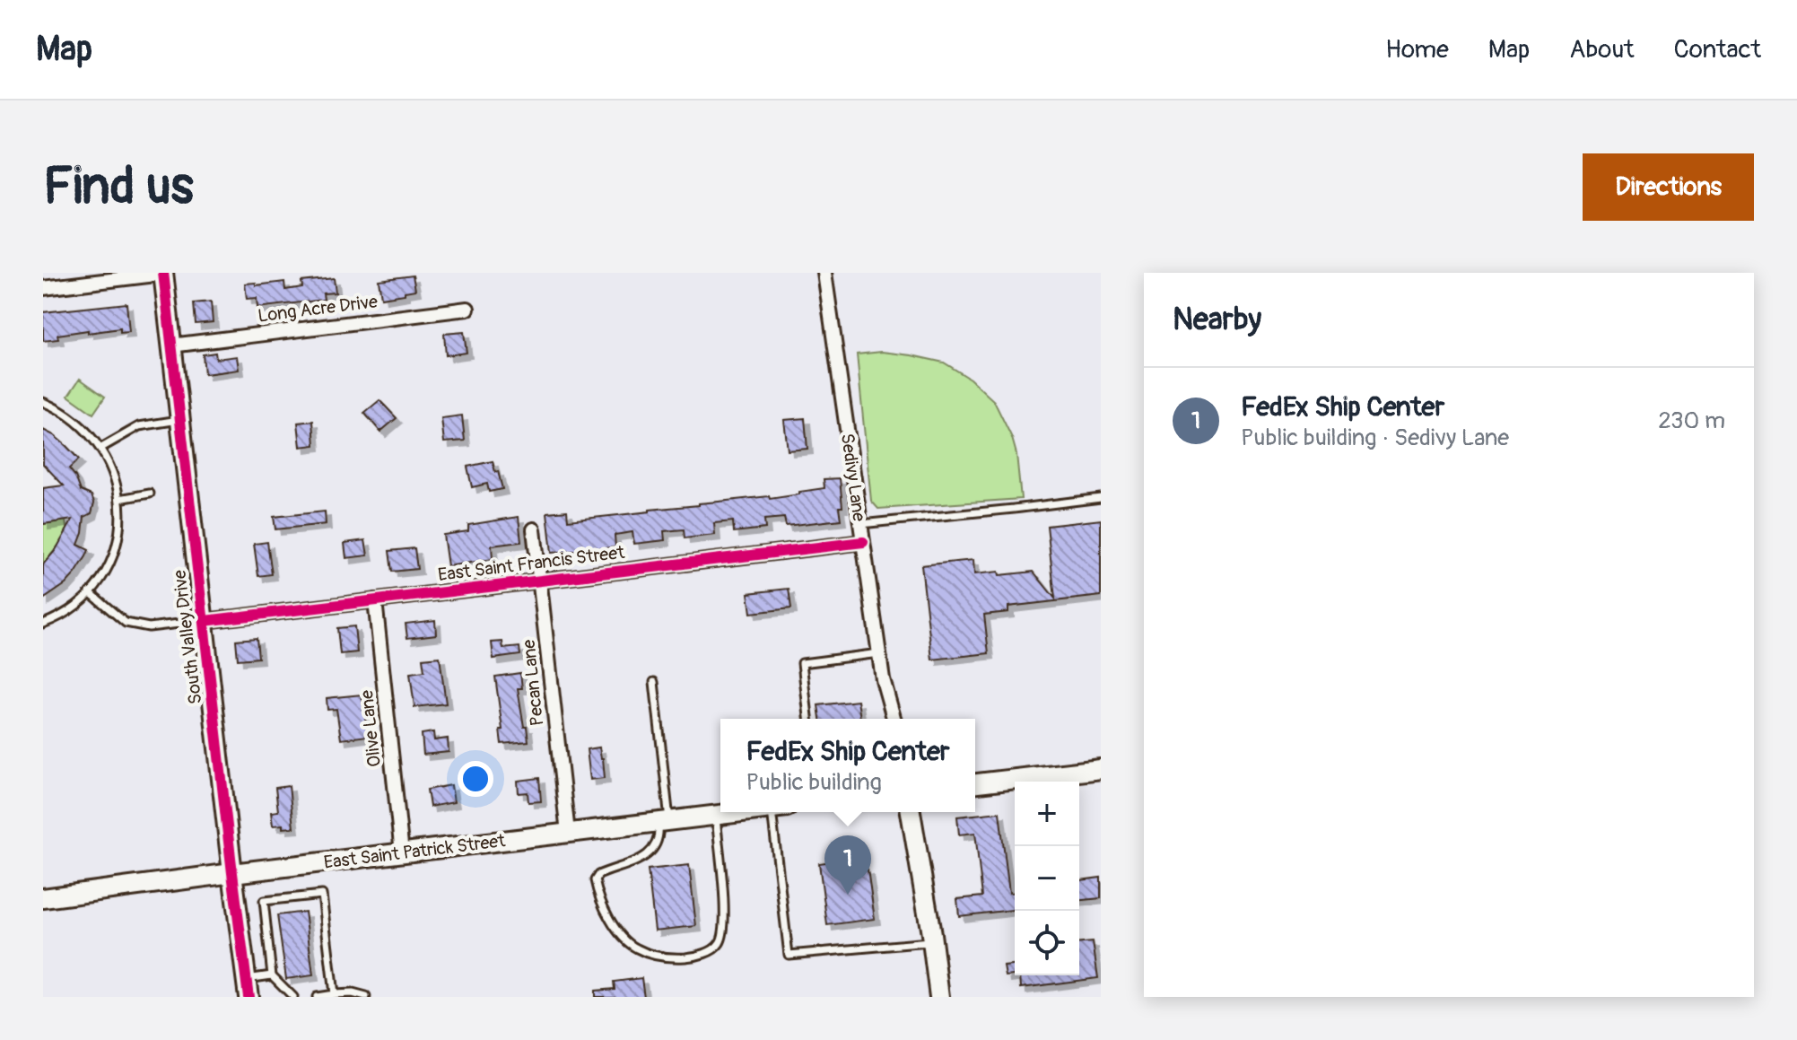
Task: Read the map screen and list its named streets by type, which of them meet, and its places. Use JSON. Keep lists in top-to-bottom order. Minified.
{"streets":{"street":["Long Acre Drive","Sedivy Lane","East Saint Francis Street","South Valley Drive","Pecan Lane","Olive Lane","East Saint Patrick Street"]},"crossings":[["Long Acre Drive","South Valley Drive"],["Sedivy Lane","East Saint Francis Street"],["East Saint Francis Street","South Valley Drive"],["East Saint Francis Street","Pecan Lane"],["East Saint Francis Street","Olive Lane"],["South Valley Drive","East Saint Patrick Street"],["Pecan Lane","East Saint Patrick Street"],["Olive Lane","East Saint Patrick Street"]],"page":{"header":"Map","nav":["Home","Map","About","Contact"],"buttons":"Directions","title":"Find us","heading":"Nearby","list":[{"mark":"1","name":"FedEx Ship Center","note":"Public building · Sedivy Lane","value":"230 m"}],"popup":["FedEx Ship Center","Public building"],"map_buttons":["+","−"],"pins":"1"}}
